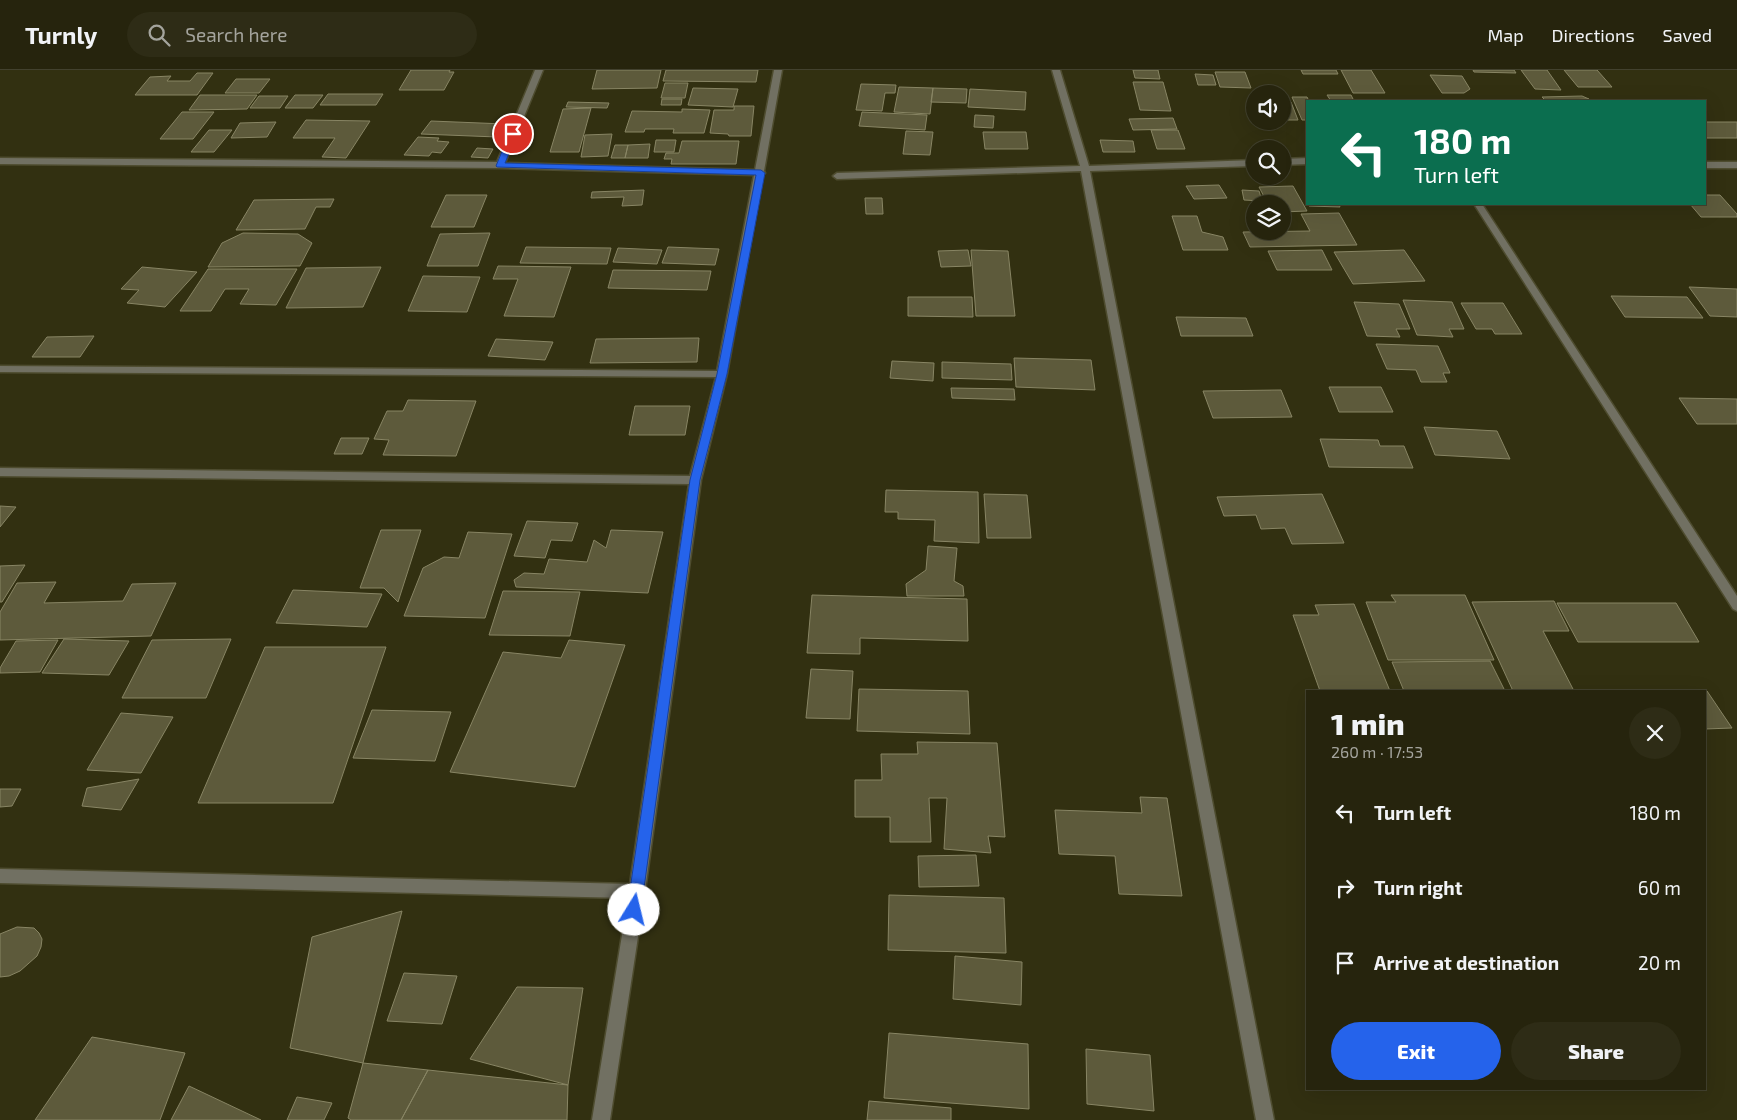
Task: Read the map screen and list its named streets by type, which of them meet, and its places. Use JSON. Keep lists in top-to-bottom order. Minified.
{"page":{"header":"Turnly","search":"Search here","nav":["Map","Directions","Saved"],"turn":["180 m","Turn left"],"heading":["1 min","260 m · 17:53"],"list":[{"name":"Turn left","value":"180 m"},{"name":"Turn right","value":"60 m"},{"name":"Arrive at destination","value":"20 m"}],"buttons":["Exit","Share"]}}
